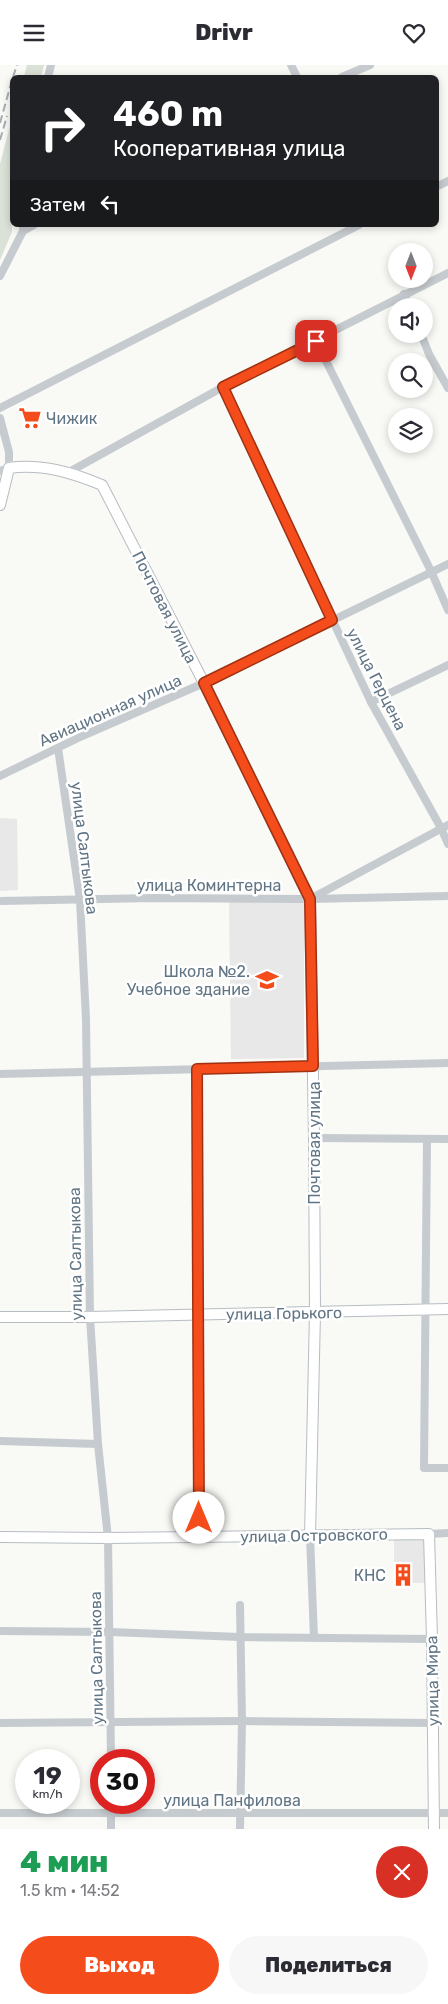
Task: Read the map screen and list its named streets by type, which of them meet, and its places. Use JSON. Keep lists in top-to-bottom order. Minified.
{"streets":{"street":["Почтовая улица","улица Герцена","Авиационная улица","улица Салтыкова","улица Коминтерна","улица Горького","улица Островского","улица Мира","улица Панфилова"]},"crossings":[["Почтовая улица","Авиационная улица"],["Почтовая улица","улица Коминтерна"],["Почтовая улица","улица Горького"],["Почтовая улица","улица Островского"],["улица Герцена","Авиационная улица"],["Авиационная улица","улица Салтыкова"],["улица Салтыкова","улица Коминтерна"],["улица Салтыкова","улица Горького"],["улица Салтыкова","улица Островского"],["улица Островского","улица Мира"],["улица Мира","улица Панфилова"]],"places":{"supermarket":["Чижик"],"school or university":["Школа №2. Учебное здание"],"building":["КНС"]},"north":"bottom","page":{"header":"Drivr","turn":["460 m","Кооперативная улица"],"then":"Затем","speed":"19 km/h","limit":"30","heading":["4 мин","1.5 km · 14:52"],"buttons":["Выход","Поделиться"]}}
